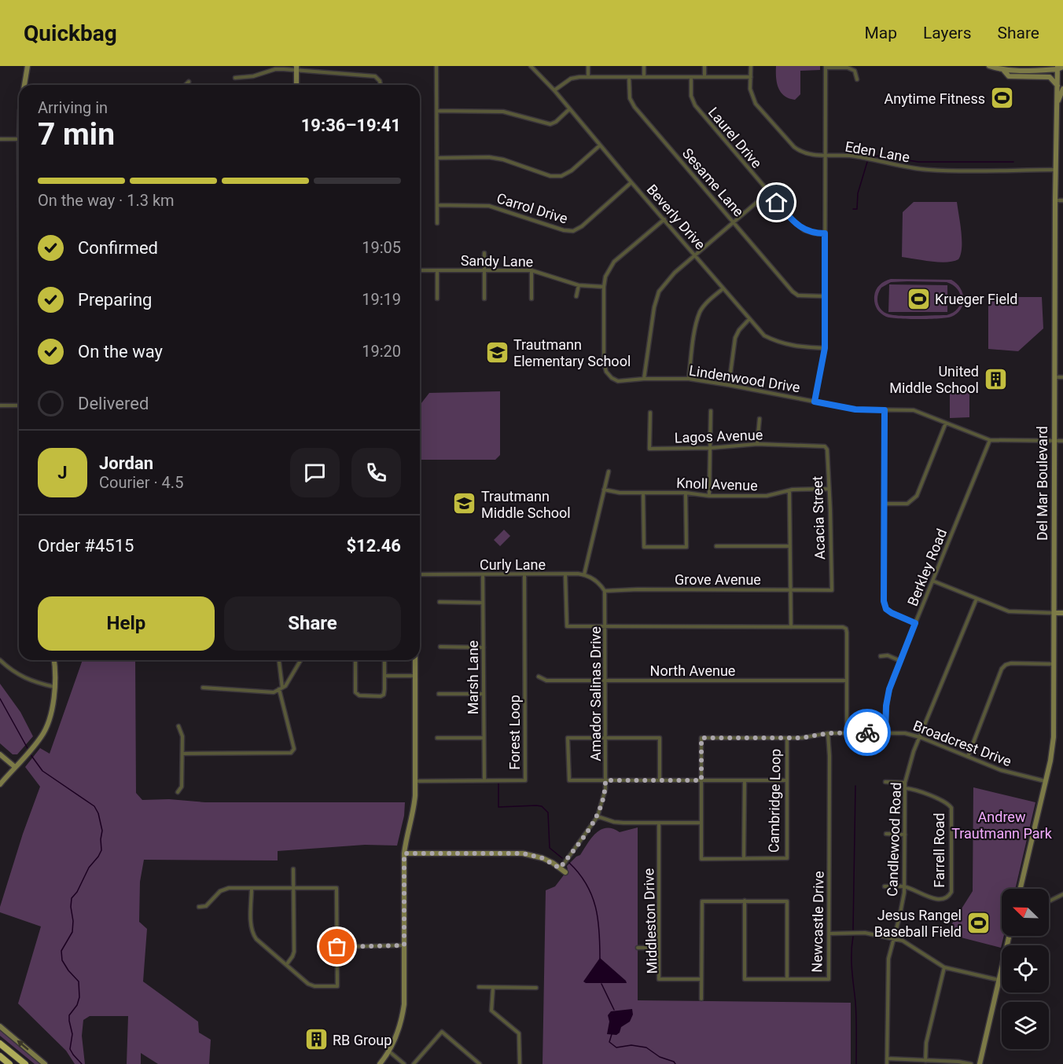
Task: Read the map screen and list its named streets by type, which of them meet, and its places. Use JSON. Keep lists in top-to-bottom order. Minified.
{"streets":{"main road":["Del Mar Boulevard"],"street":["Laurel Drive","Eden Lane","Sesame Lane","Carrol Drive","Beverly Drive","Sandy Lane","Lindenwood Drive","Lagos Avenue","Knoll Avenue","Acacia Street","Curly Lane","Berkley Road","Grove Avenue","North Avenue","Marsh Lane","Amador Salinas Drive","Forest Loop","Broadcrest Drive","Cambridge Loop","Candlewood Road","Farrell Road","Middleston Drive","Newcastle Drive"]},"crossings":[["Eden Lane","Del Mar Boulevard"],["Carrol Drive","Beverly Drive"],["Beverly Drive","Lindenwood Drive"],["Sandy Lane","Lindenwood Drive"],["Lindenwood Drive","Del Mar Boulevard"],["Lindenwood Drive","Berkley Road"],["Lagos Avenue","Acacia Street"],["Del Mar Boulevard","Broadcrest Drive"],["Knoll Avenue","Acacia Street"],["Acacia Street","Grove Avenue"],["Curly Lane","Marsh Lane"],["Curly Lane","Forest Loop"],["Berkley Road","Broadcrest Drive"],["Grove Avenue","Amador Salinas Drive"],["North Avenue","Amador Salinas Drive"],["Marsh Lane","Forest Loop"],["Broadcrest Drive","Cambridge Loop"],["Broadcrest Drive","Candlewood Road"],["Broadcrest Drive","Newcastle Drive"],["Candlewood Road","Farrell Road"]],"parks":["Andrew Trautmann Park"],"places":{"sports":["Anytime Fitness","Krueger Field","Jesus Rangel Baseball Field"],"school or university":["Trautmann Elementary School","Trautmann Middle School"],"building":["United Middle School","RB Group"]},"north":"top left","page":{"header":"Quickbag","nav":["Map","Layers","Share"],"heading":["7 min","Arriving in","19:36–19:41"],"panel":["Jordan","Courier · 4.5","Order #4515","$12.46"],"bar":"On the way · 1.3 km","list":[["Confirmed","19:05"],["Preparing","19:19"],["On the way","19:20"],"Delivered"],"round":"J","buttons":["Help","Share"]}}
